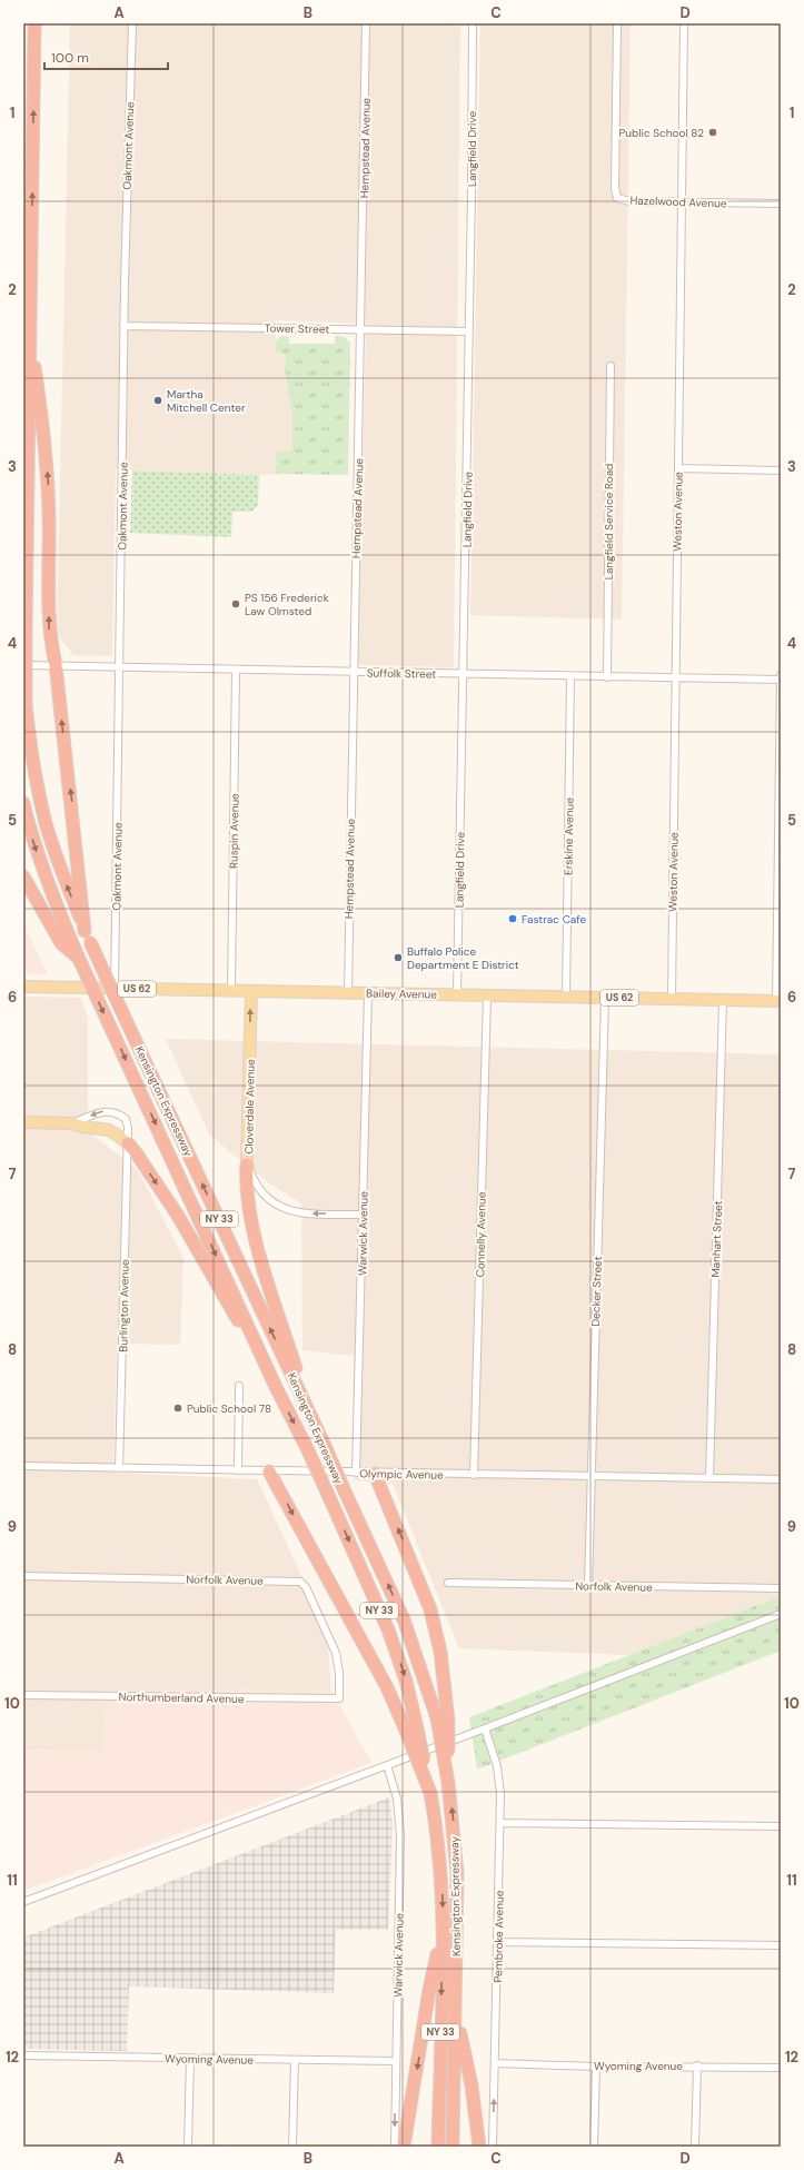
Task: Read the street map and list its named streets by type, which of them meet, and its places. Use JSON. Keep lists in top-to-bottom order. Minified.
{"streets":{"highway":["Kensington Expressway","NY 33"],"main road":["US 62","Bailey Avenue","Cloverdale Avenue","Burlington Avenue"],"street":["Oakmont Avenue","Hempstead Avenue","Langfield Drive","Hazelwood Avenue","Tower Street","Weston Avenue","Langfield Service Road","Suffolk Street","Ruspin Avenue","Erskine Avenue","Warwick Avenue","Connelly Avenue","Manhart Street","Decker Street","Olympic Avenue","Norfolk Avenue","Northumberland Avenue","Pembroke Avenue","Wyoming Avenue"]},"crossings":[["Oakmont Avenue","Tower Street"],["Oakmont Avenue","Suffolk Street"],["Oakmont Avenue","Bailey Avenue"],["Hempstead Avenue","Tower Street"],["Hempstead Avenue","Suffolk Street"],["Hempstead Avenue","Bailey Avenue"],["Langfield Drive","Tower Street"],["Langfield Drive","Suffolk Street"],["Langfield Drive","Bailey Avenue"],["Hazelwood Avenue","Weston Avenue"],["Weston Avenue","Suffolk Street"],["Weston Avenue","Bailey Avenue"],["Langfield Service Road","Suffolk Street"],["Suffolk Street","Ruspin Avenue"],["Suffolk Street","Erskine Avenue"],["Ruspin Avenue","Bailey Avenue"],["Erskine Avenue","Bailey Avenue"],["Bailey Avenue","Cloverdale Avenue"],["Bailey Avenue","Warwick Avenue"],["Bailey Avenue","Connelly Avenue"],["Bailey Avenue","Manhart Street"],["Bailey Avenue","Decker Street"],["Cloverdale Avenue","Warwick Avenue"],["Warwick Avenue","Olympic Avenue"],["Warwick Avenue","Wyoming Avenue"],["Connelly Avenue","Olympic Avenue"],["Manhart Street","Olympic Avenue"],["Decker Street","Olympic Avenue"],["Decker Street","Norfolk Avenue"],["Burlington Avenue","Olympic Avenue"],["Norfolk Avenue","Northumberland Avenue"],["Pembroke Avenue","Wyoming Avenue"]],"places":["Public School 82","Martha Mitchell Center","PS 156 Frederick Law Olmsted","Fastrac Cafe","Buffalo Police Department E District","Public School 78"],"scale_bar":"100 m","grid":{"columns":["A","B","C","D"],"rows":["1","2","3","4","5","6","7","8","9","10","11","12"]}}
